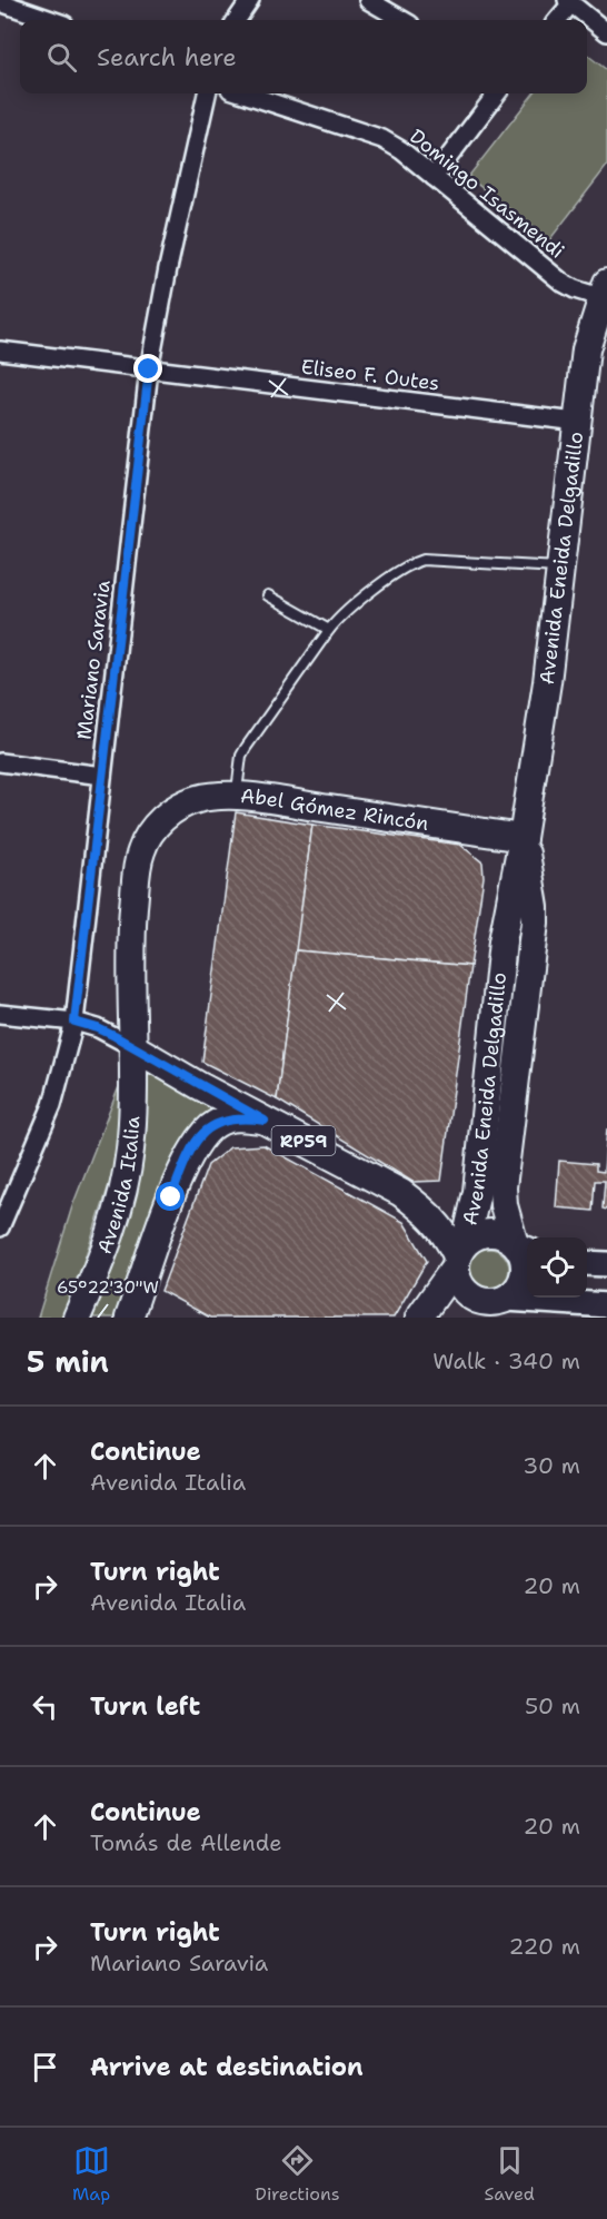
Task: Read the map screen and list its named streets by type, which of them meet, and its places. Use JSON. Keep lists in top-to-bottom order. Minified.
{"streets":{"main road":["Avenida Eneida Delgadillo","Abel Gómez Rincón","RP59","Avenida Italia"],"street":["Domingo Isasmendi","Eliseo F. Outes","Mariano Saravia"]},"crossings":[["Domingo Isasmendi","Avenida Eneida Delgadillo"],["Eliseo F. Outes","Avenida Eneida Delgadillo"],["Eliseo F. Outes","Mariano Saravia"],["Avenida Eneida Delgadillo","Abel Gómez Rincón"],["Avenida Eneida Delgadillo","RP59"],["Abel Gómez Rincón","Avenida Italia"],["RP59","Avenida Italia"]],"page":{"search":"Search here","heading":["5 min","Walk · 340 m"],"list":[["Continue","Avenida Italia","30 m"],["Turn right","Avenida Italia","20 m"],["Turn left","50 m"],["Continue","Tomás de Allende","20 m"],["Turn right","Mariano Saravia","220 m"],"Arrive at destination"],"nav":["Map","Directions","Saved"]},"coordinates":["65°22'30\"W"]}
